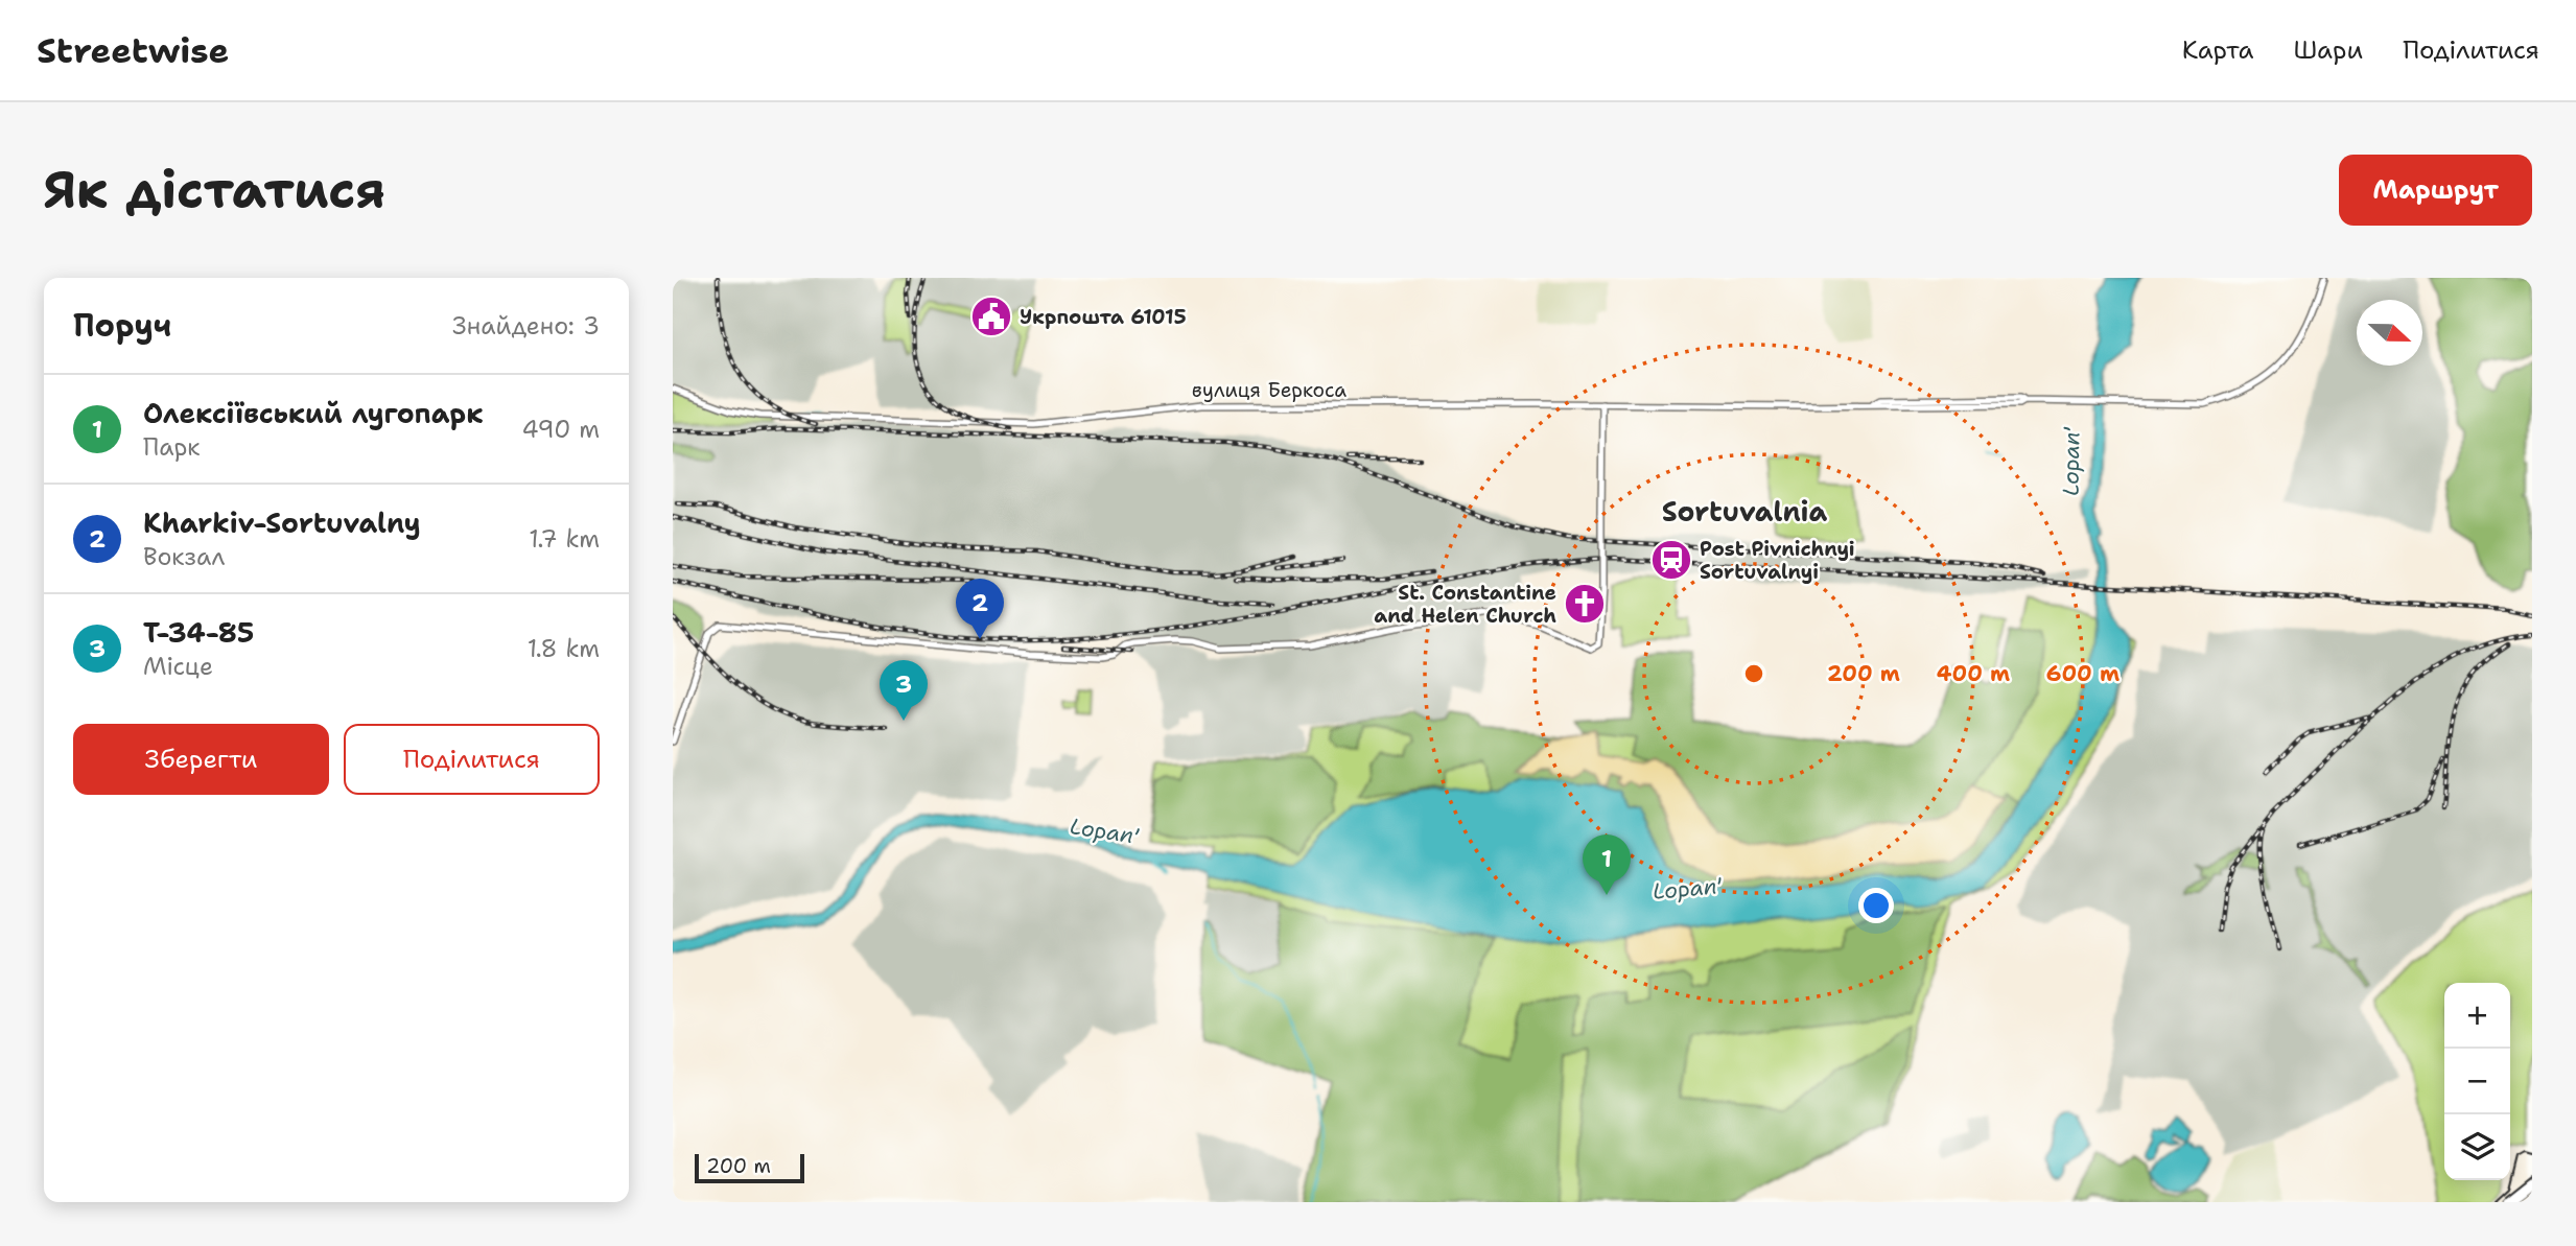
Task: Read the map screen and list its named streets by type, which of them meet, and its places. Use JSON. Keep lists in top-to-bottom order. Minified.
{"streets":{"street":["вулиця Беркоса"]},"districts":["Sortuvalnia"],"water":["Lopan'"],"places":{"public building":["Укрпошта 61015"],"station":["Post Pivnichnyi Sortuvalnyi"],"church":["St. Constantine and Helen Church"]},"scale_bar":"200 m","north":"right","page":{"header":"Streetwise","nav":["Карта","Шари","Поділитися"],"buttons":["Маршрут",["Зберегти","Поділитися"]],"title":"Як дістатися","heading":["Поруч","Знайдено: 3"],"list":[{"mark":"1","name":"Олексіївський лугопарк","note":"Парк","value":"490 m"},{"mark":"2","name":"Kharkіv-Sortuvalny","note":"Вокзал","value":"1.7 km"},{"mark":"3","name":"Т-34-85","note":"Місце","value":"1.8 km"}],"pins":["2","3","1"],"map_buttons":["+","−"],"scale":"200 m"},"rings":["200 m","400 m","600 m"]}
